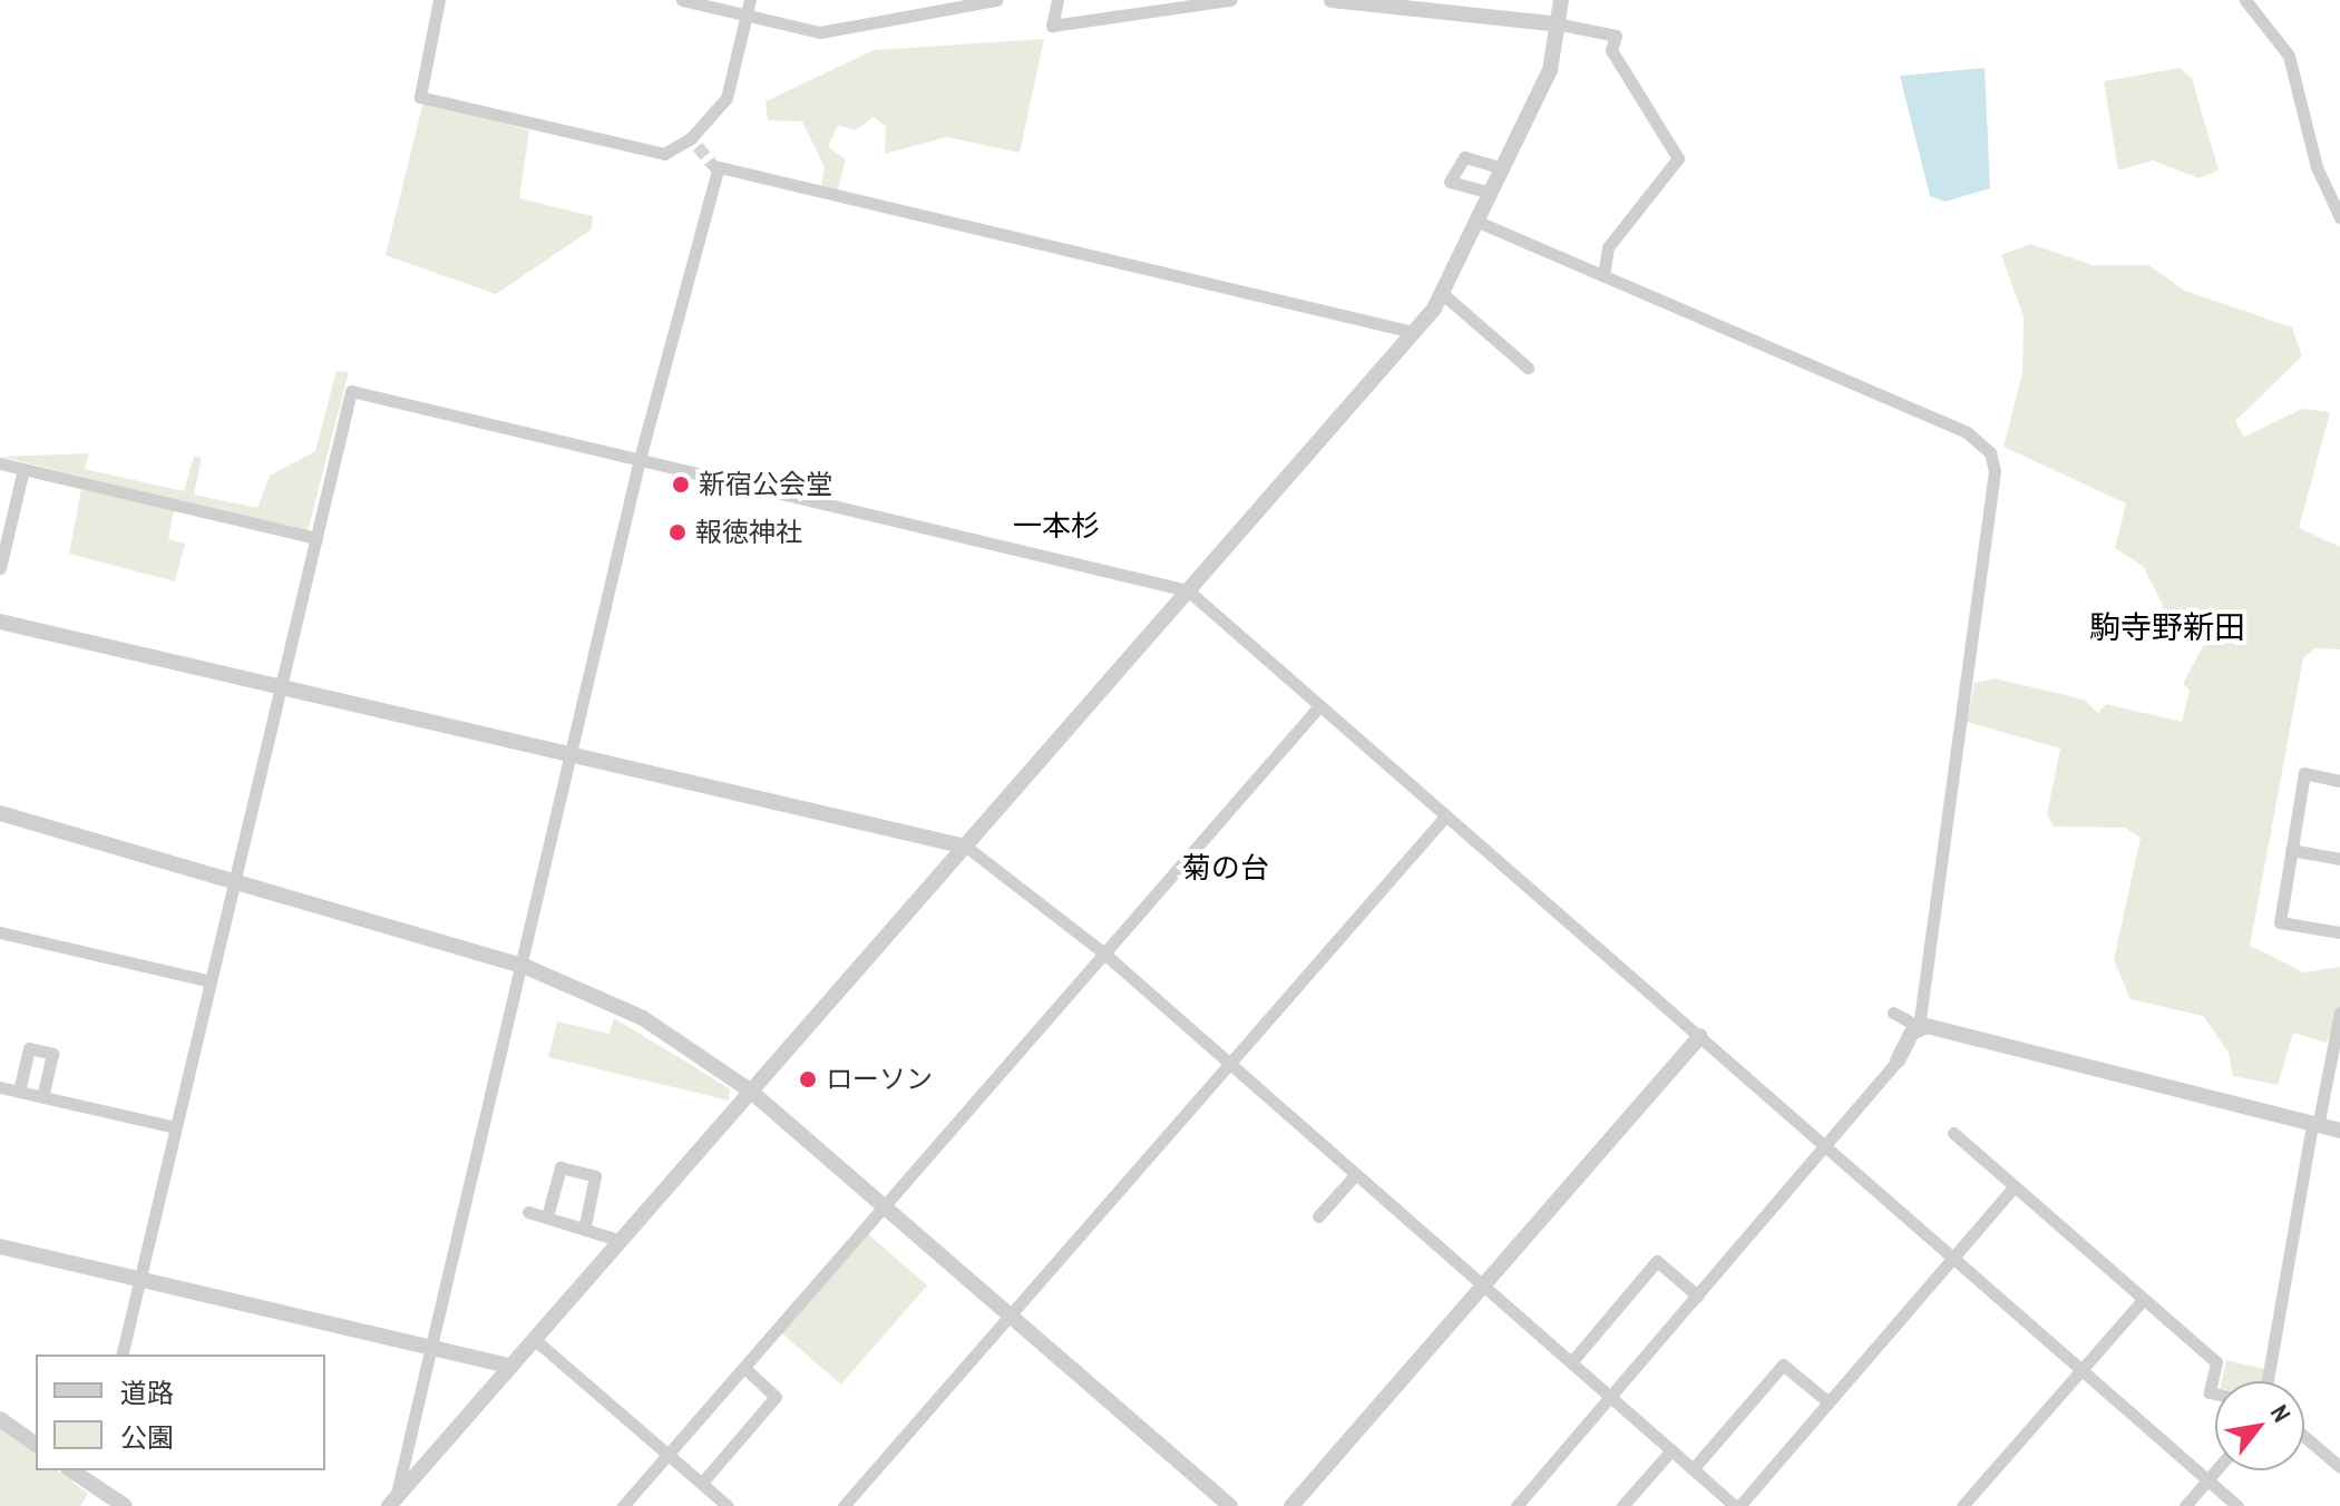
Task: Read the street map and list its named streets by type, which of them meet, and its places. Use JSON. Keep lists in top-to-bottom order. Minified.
{"districts":["一本杉","駒寺野新田","菊の台"],"places":["新宿公会堂","報徳神社","ローソン"],"legend":["道路","公園"],"north":"top right"}
